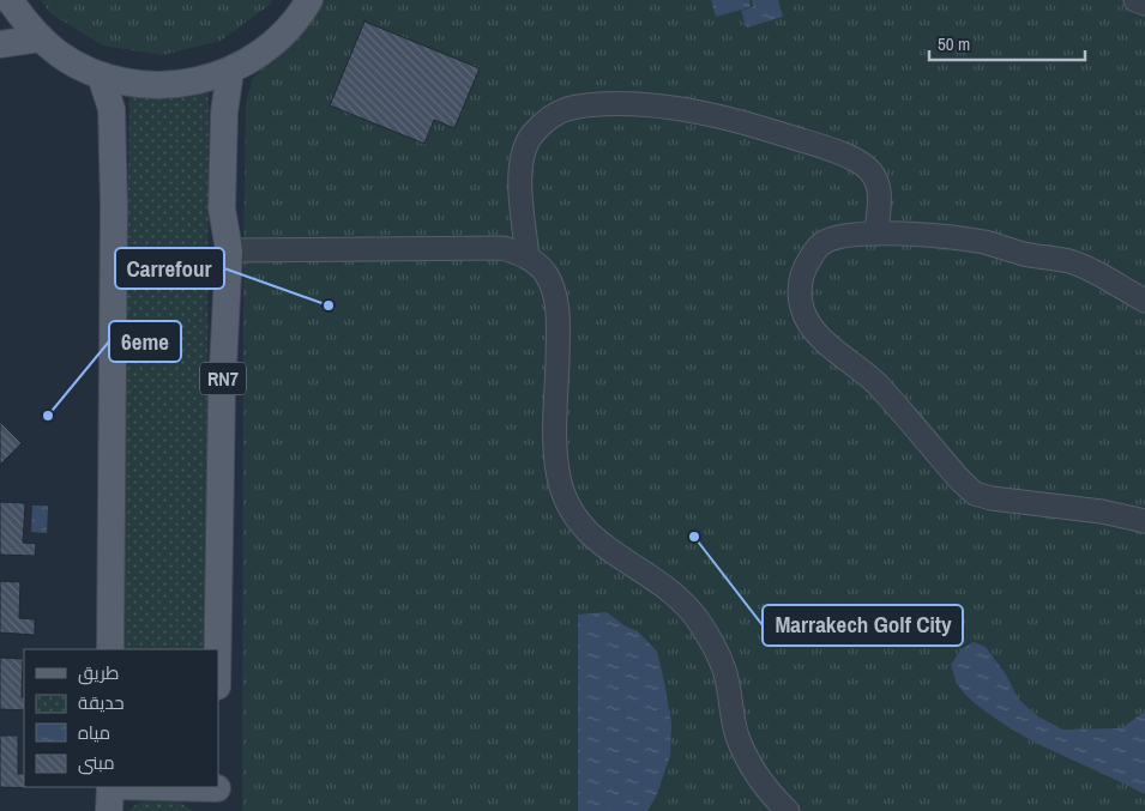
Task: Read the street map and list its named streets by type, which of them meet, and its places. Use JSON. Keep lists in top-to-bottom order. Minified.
{"streets":{"main road":["RN7"]},"places":["Carrefour","6eme","Marrakech Golf City"],"legend":["طريق","حديقة","مياه","مبنى"],"scale_bar":"50 m"}
